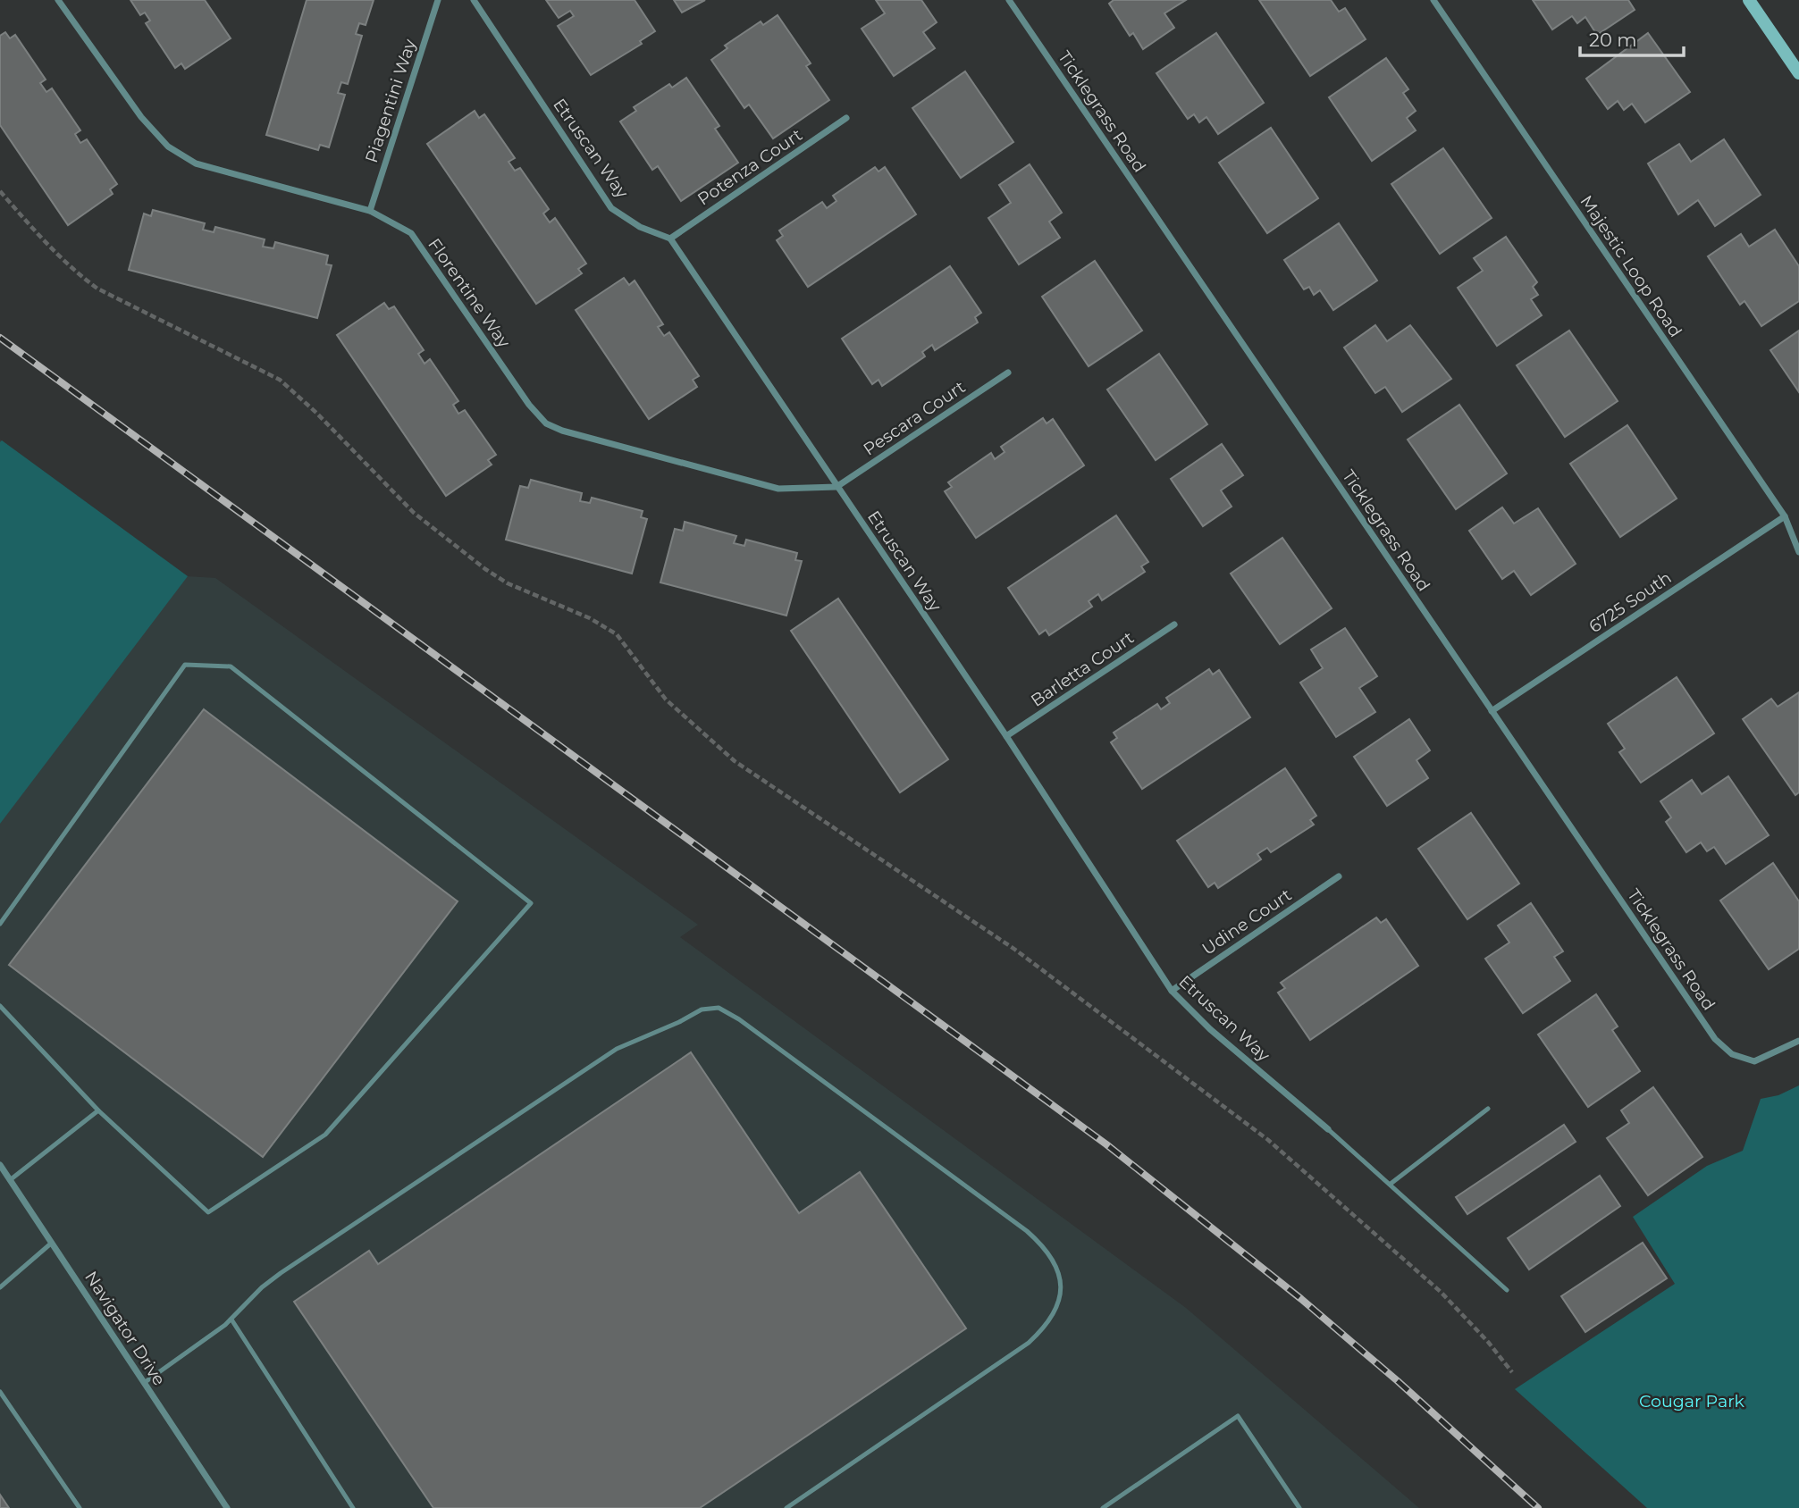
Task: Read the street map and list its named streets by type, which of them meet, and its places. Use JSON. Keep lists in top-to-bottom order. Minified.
{"streets":{"street":["Piagentini Way","Ticklegrass Road","Etruscan Way","Potenza Court","Majestic Loop Road","Florentine Way","Pescara Court","6725 South","Barletta Court","Udine Court","Navigator Drive"]},"crossings":[["Piagentini Way","Florentine Way"],["Ticklegrass Road","6725 South"],["Etruscan Way","Potenza Court"],["Etruscan Way","Florentine Way"],["Etruscan Way","Pescara Court"],["Etruscan Way","Barletta Court"],["Etruscan Way","Udine Court"],["Majestic Loop Road","6725 South"],["Florentine Way","Pescara Court"]],"parks":["Cougar Park"],"scale_bar":"20 m"}
